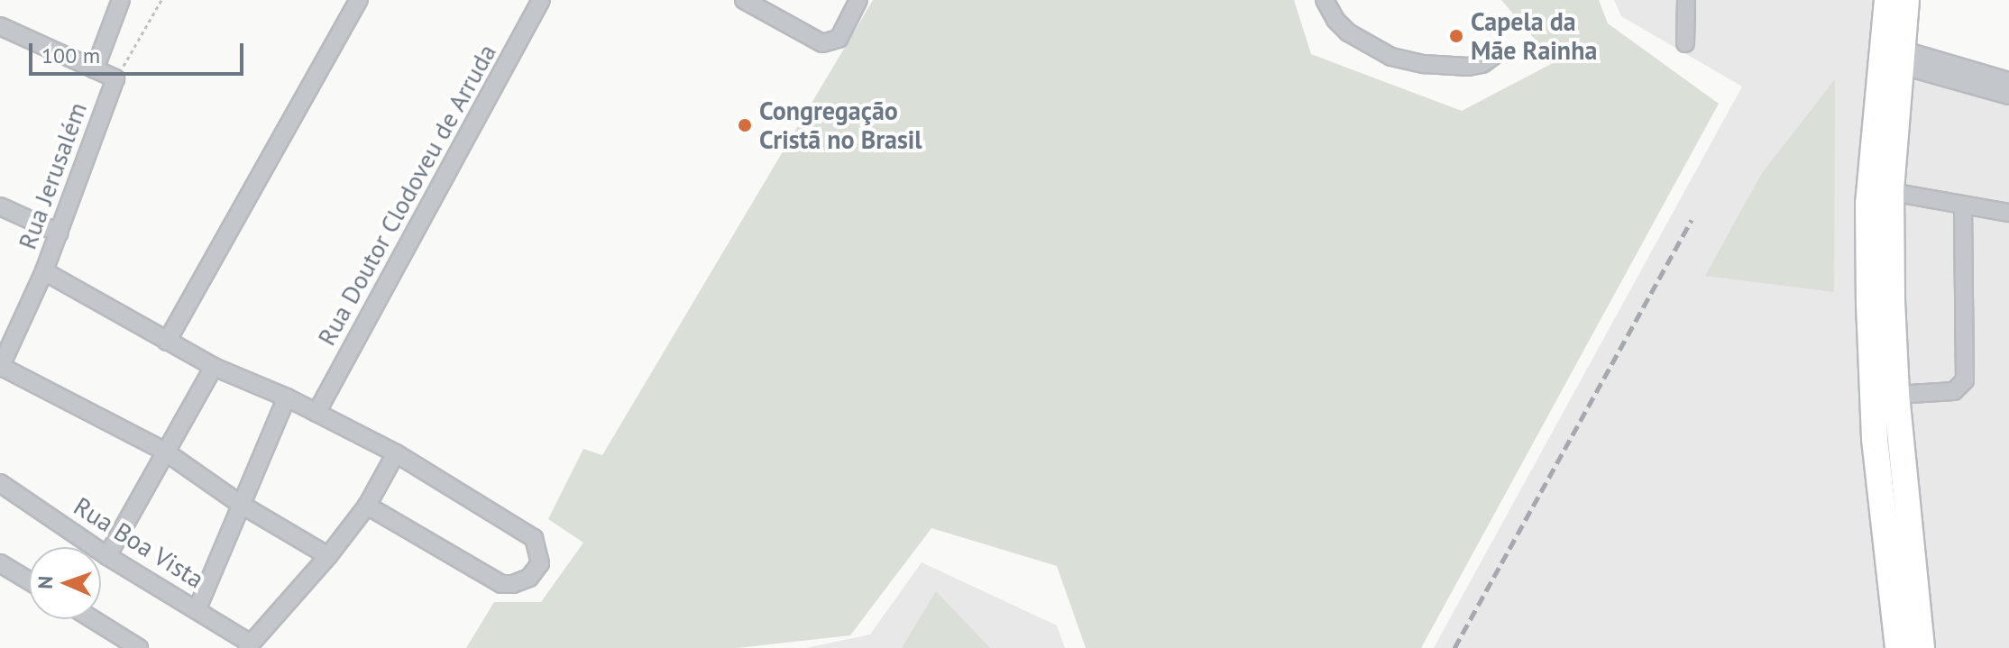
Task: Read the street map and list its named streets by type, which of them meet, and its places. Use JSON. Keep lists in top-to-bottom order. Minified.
{"streets":{"street":["Rua Jerusalém","Rua Doutor Clodoveu de Arruda","Rua Boa Vista"]},"places":["Capela da Mãe Rainha","Congregação Cristã no Brasil"],"scale_bar":"100 m","north":"left"}
